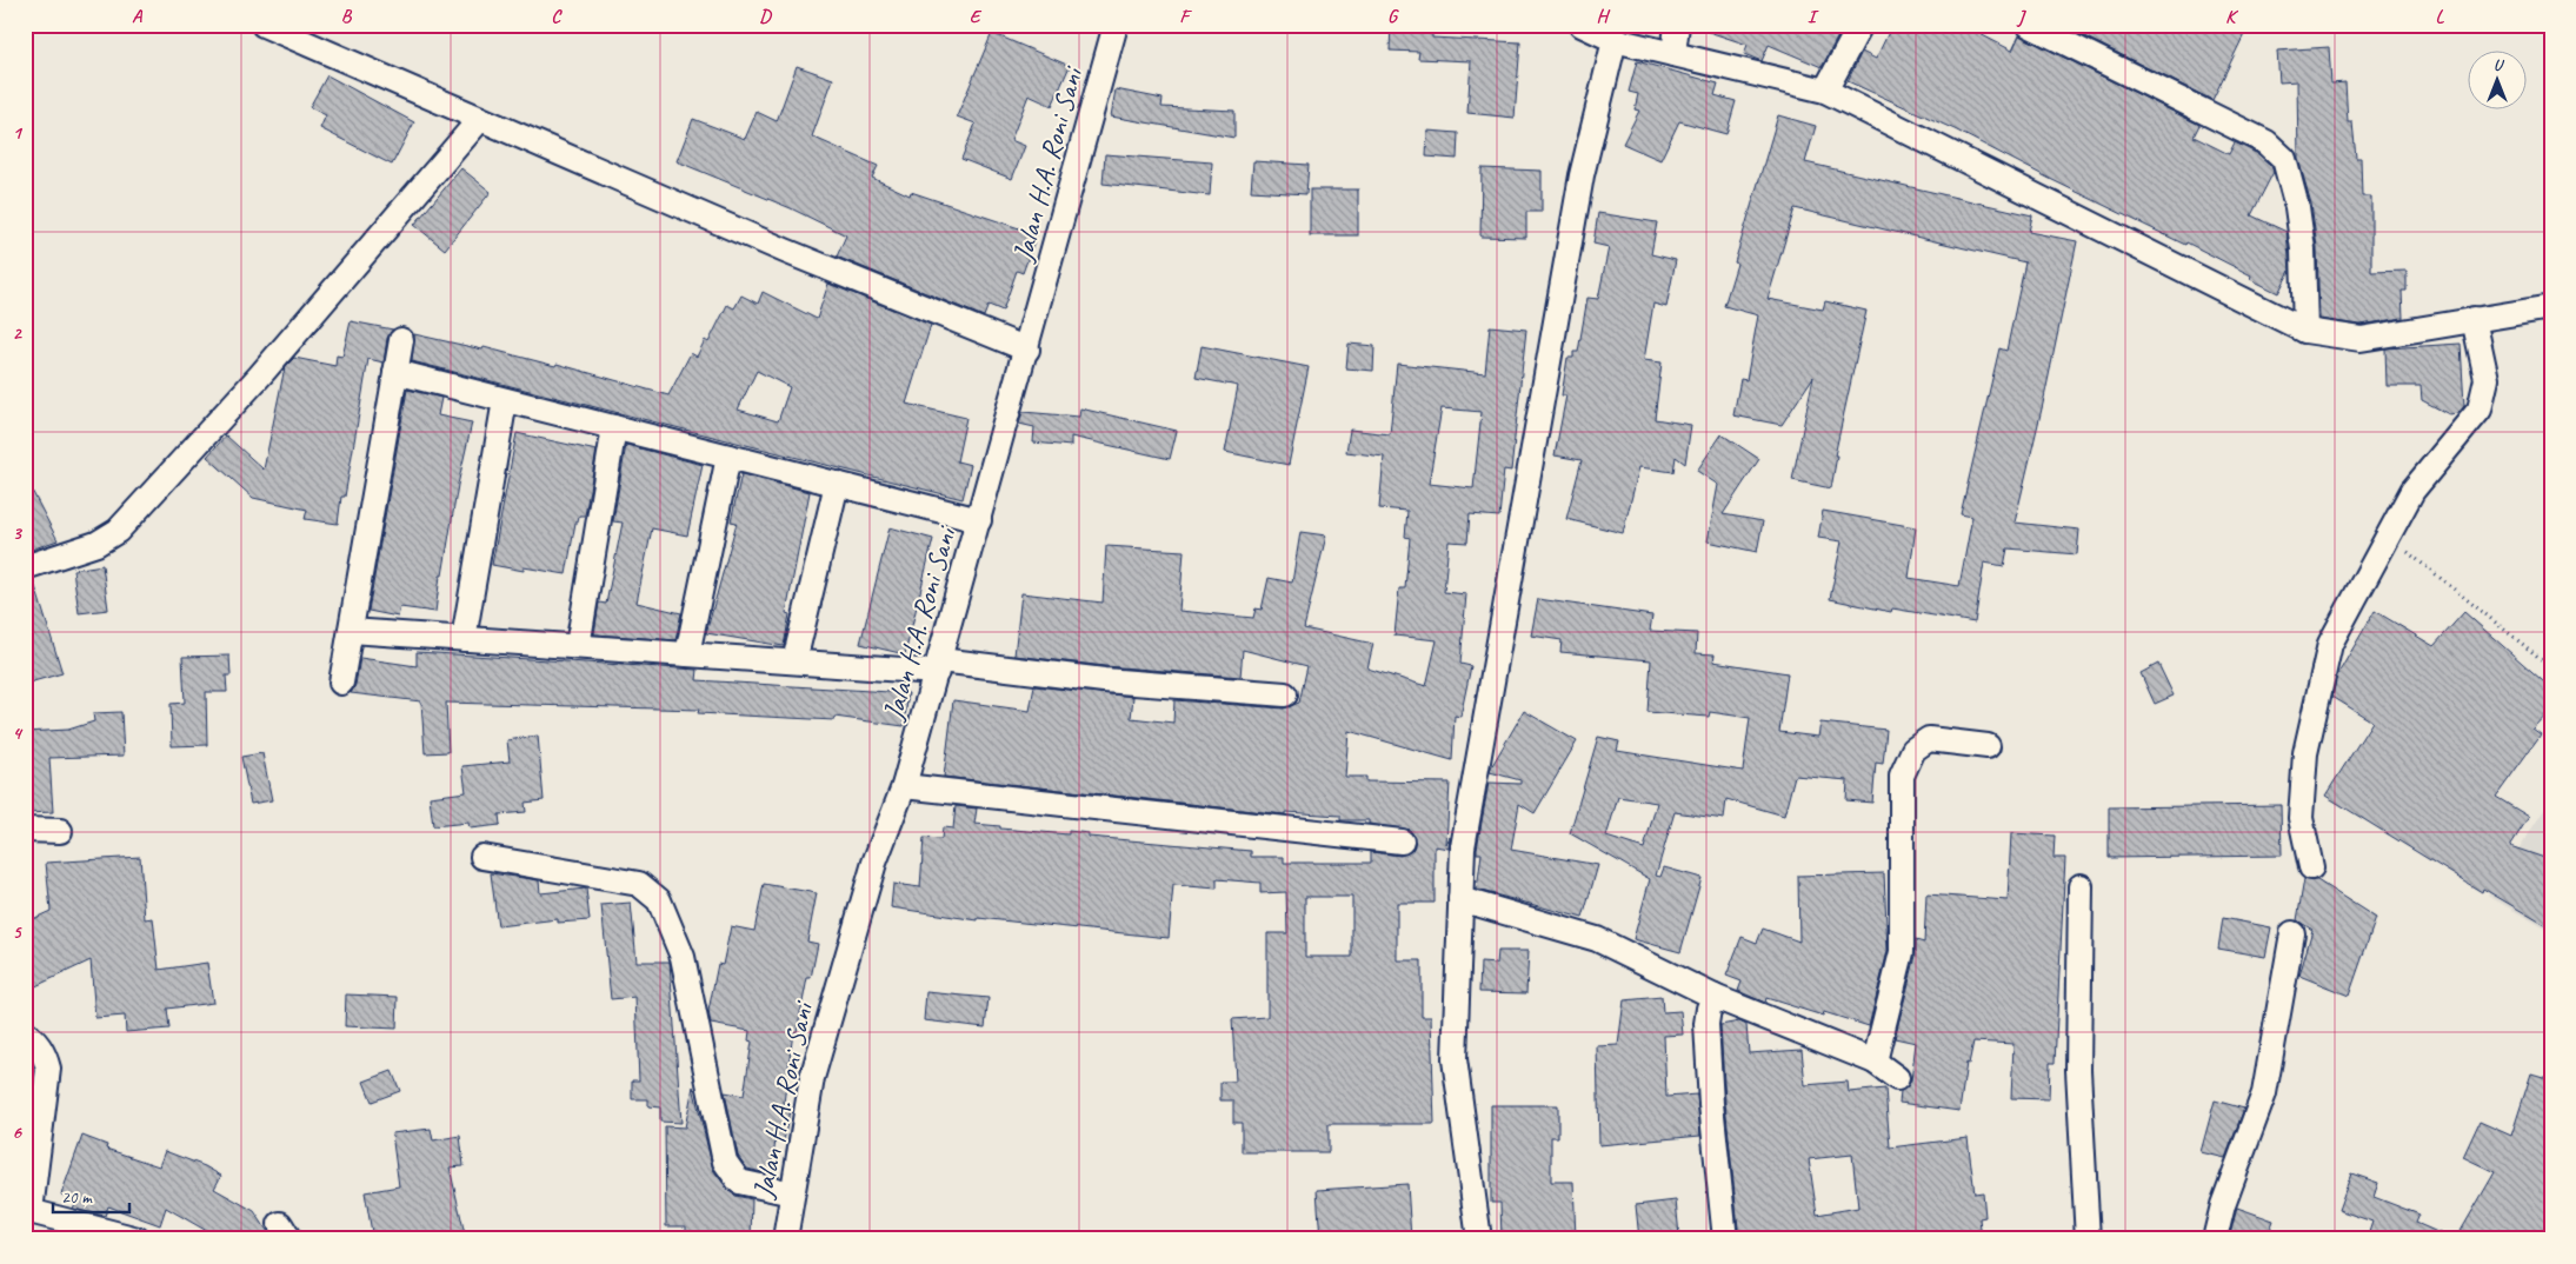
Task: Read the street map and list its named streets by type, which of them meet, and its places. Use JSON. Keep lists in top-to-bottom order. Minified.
{"streets":{"street":["Jalan H.A. Roni Sani"]},"scale_bar":"20 m","north":"top","grid":{"columns":["A","B","C","D","E","F","G","H","I","J","K","L"],"rows":["1","2","3","4","5","6"]}}
